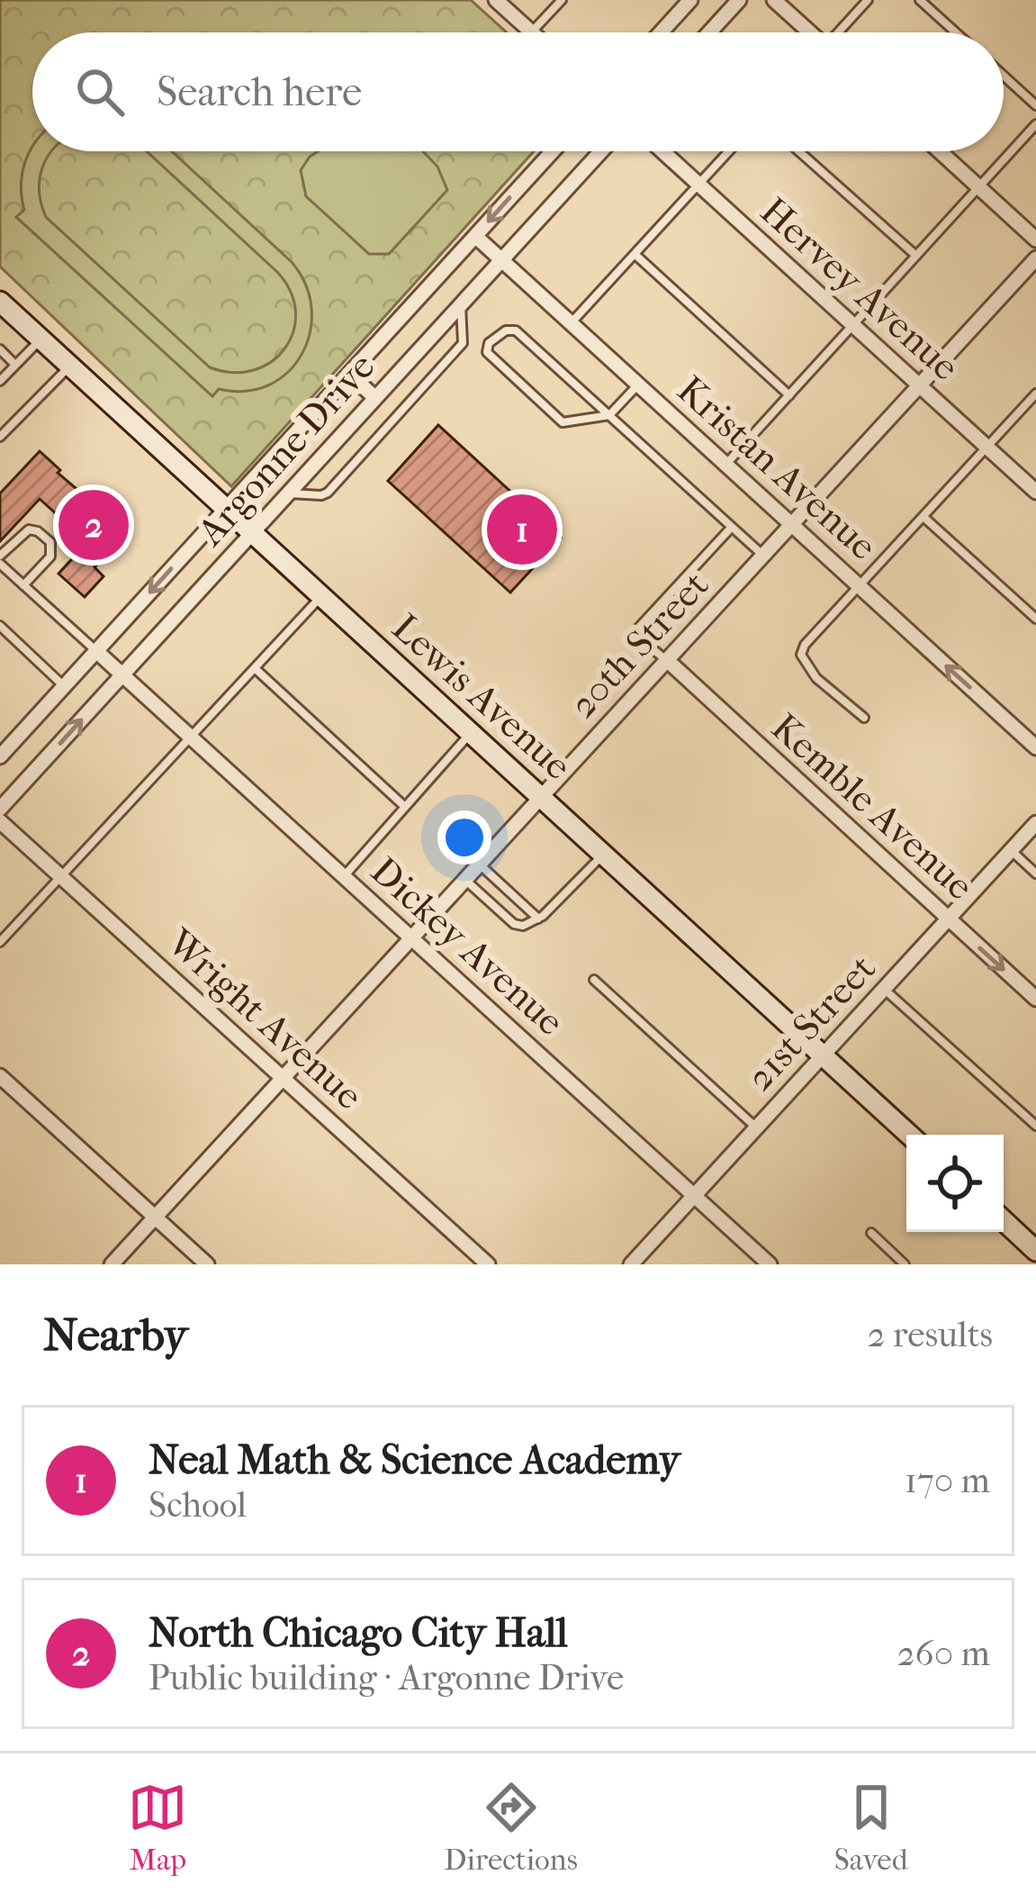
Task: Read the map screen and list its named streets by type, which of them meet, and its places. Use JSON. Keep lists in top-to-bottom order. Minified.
{"streets":{"main road":["Lewis Avenue"],"street":["Hervey Avenue","Argonne Drive","Kristan Avenue","20th Street","Kemble Avenue","Dickey Avenue","Wright Avenue","21st Street"]},"crossings":[["Hervey Avenue","20th Street"],["Argonne Drive","Kristan Avenue"],["Argonne Drive","Lewis Avenue"],["Argonne Drive","Dickey Avenue"],["Kristan Avenue","20th Street"],["20th Street","Lewis Avenue"],["20th Street","Kemble Avenue"],["20th Street","Dickey Avenue"],["20th Street","Wright Avenue"],["Lewis Avenue","21st Street"],["Kemble Avenue","21st Street"],["Dickey Avenue","21st Street"]],"page":{"search":"Search here","pins":["2","1"],"heading":["Nearby","2 results"],"list":[{"mark":"1","name":"Neal Math & Science Academy","note":"School","value":"170 m"},{"mark":"2","name":"North Chicago City Hall","note":"Public building · Argonne Drive","value":"260 m"}],"nav":["Map","Directions","Saved"]}}
